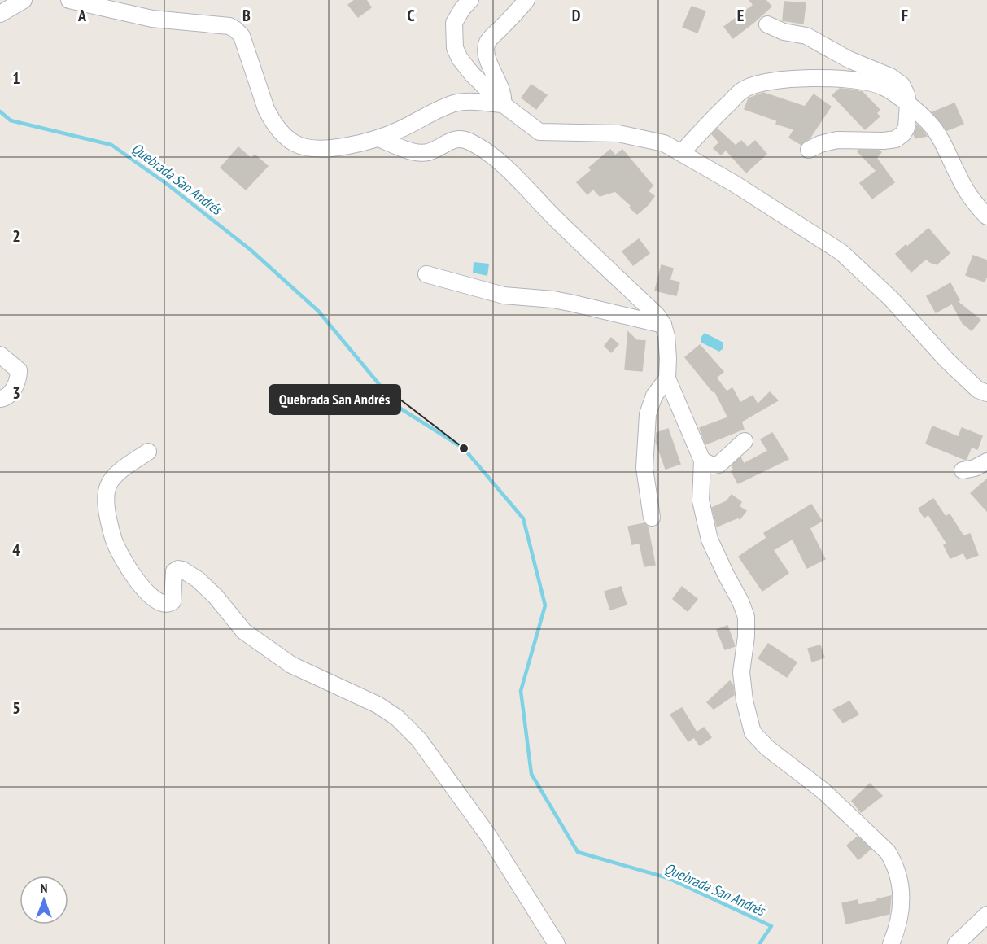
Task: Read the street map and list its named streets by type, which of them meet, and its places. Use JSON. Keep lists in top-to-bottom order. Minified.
{"water":["Quebrada San Andrés"],"places":["Quebrada San Andrés"],"north":"top","grid":{"columns":["A","B","C","D","E","F"],"rows":["1","2","3","4","5"]}}
